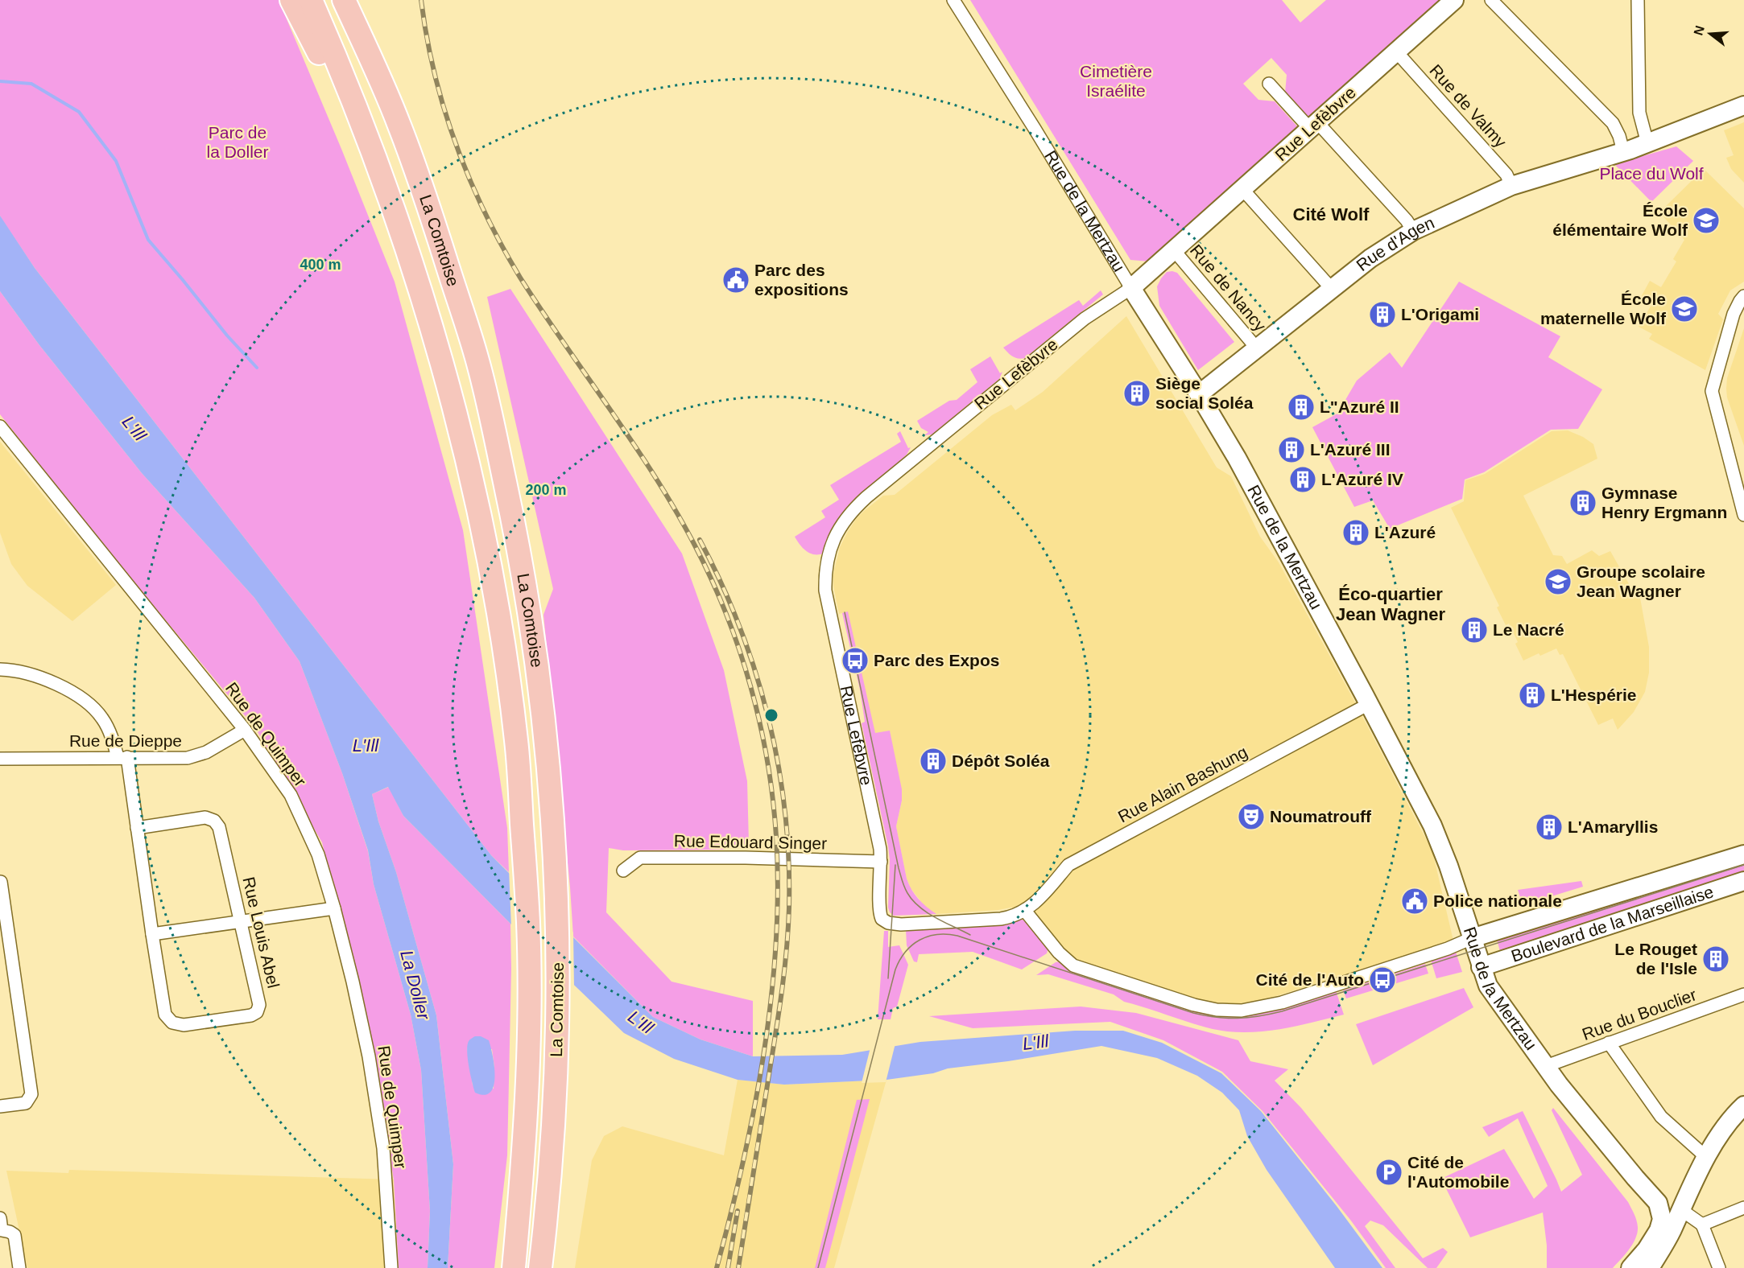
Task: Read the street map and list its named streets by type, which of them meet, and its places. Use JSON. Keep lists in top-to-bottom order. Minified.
{"streets":{"highway":["La Comtoise"],"main road":["Rue Lefèbvre","Rue de la Mertzau","Rue d'Agen","Boulevard de la Marseillaise"],"street":["Rue de Valmy","Rue de Nancy","Rue de Quimper","Rue de Dieppe","Rue Alain Bashung","Rue Edouard Singer","Rue Louis Abel","Rue du Bouclier"]},"crossings":[["Rue de Valmy","Rue Lefèbvre"],["Rue de Valmy","Rue d'Agen"],["Rue Lefèbvre","Rue de la Mertzau"],["Rue Lefèbvre","Rue de Nancy"],["Rue Lefèbvre","Rue Alain Bashung"],["Rue Lefèbvre","Rue Edouard Singer"],["Rue de la Mertzau","Rue d'Agen"],["Rue de la Mertzau","Rue Alain Bashung"],["Rue de la Mertzau","Boulevard de la Marseillaise"],["Rue de la Mertzau","Rue du Bouclier"],["Rue d'Agen","Rue de Nancy"],["Rue de Quimper","Rue de Dieppe"]],"districts":["Cité Wolf","Éco-quartier Jean Wagner"],"water":["L'Ill","La Doller"],"parks":["Cimetière Israélite","Parc de la Doller","Place du Wolf"],"places":{"school or university":["École élémentaire Wolf","École maternelle Wolf","Groupe scolaire Jean Wagner"],"public building":["Parc des expositions","Police nationale"],"building":["L'Origami","Siège social Soléa","L\"Azuré II","L'Azuré III","L'Azuré IV","Gymnase Henry Ergmann","L'Azuré","Le Nacré","L'Hespérie","Dépôt Soléa","L'Amaryllis","Le Rouget de l'Isle"],"bus stop":["Parc des Expos","Cité de l'Auto"],"theatre":["Noumatrouff"],"parking":["Cité de l'Automobile"]},"north":"left","rings":["400 m","200 m"]}
